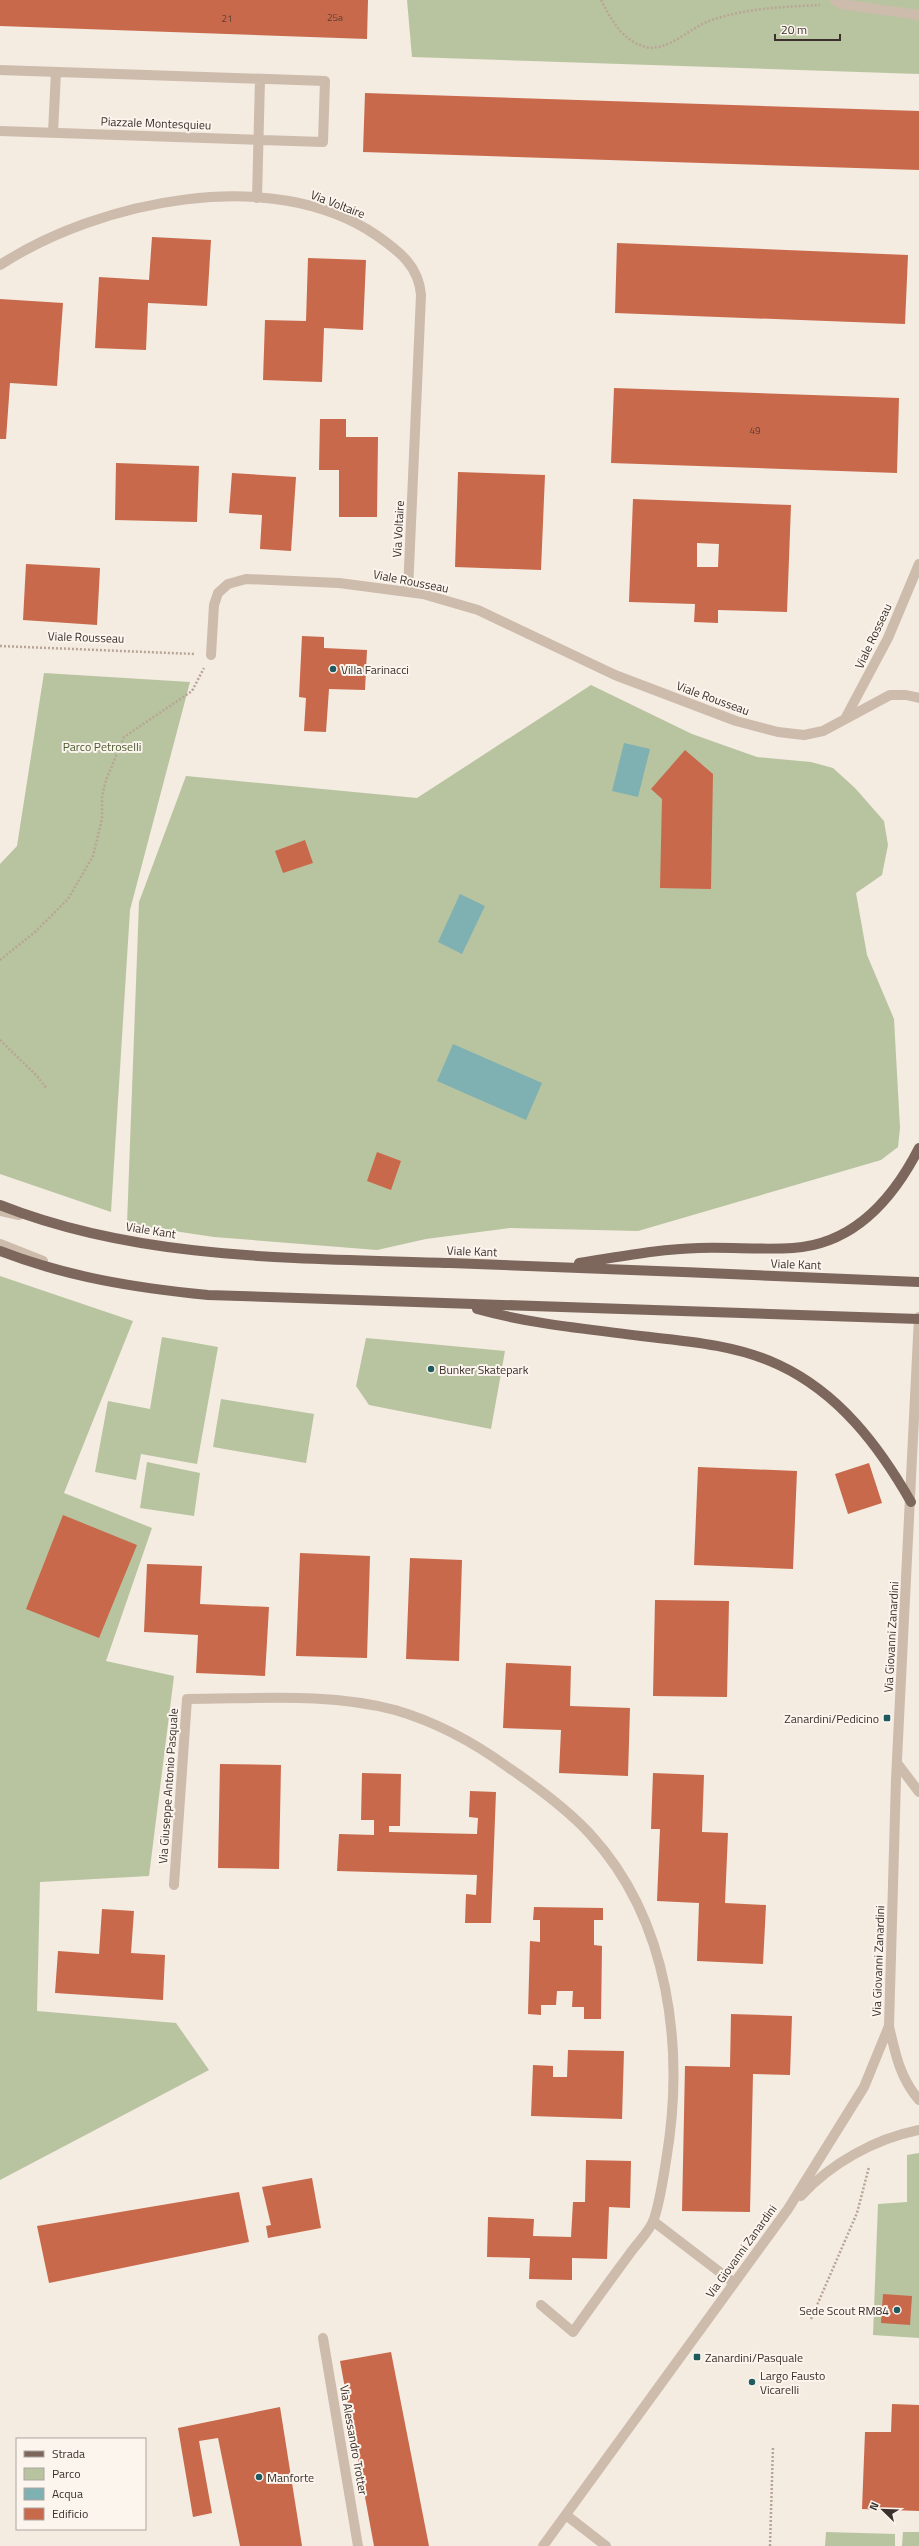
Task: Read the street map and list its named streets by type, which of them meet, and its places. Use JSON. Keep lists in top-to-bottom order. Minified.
{"streets":{"main road":["Viale Kant"],"street":["Piazzale Montesquieu","Via Voltaire","Viale Rousseau","Viale Rosseau","Via Giovanni Zanardini","Via Giuseppe Antonio Pasquale","Via Alessandro Trotter"]},"crossings":[["Via Voltaire","Viale Rousseau"],["Viale Rousseau","Viale Rosseau"]],"parks":["Parco Petroselli"],"places":{"other":["Villa Farinacci","Bunker Skatepark","Sede Scout RM84","Largo Fausto Vicarelli","Manforte"],"transit":["Zanardini/Pedicino","Zanardini/Pasquale"]},"house_numbers":["25a","21","49"],"legend":["Strada","Parco","Acqua","Edificio"],"scale_bar":"20 m","north":"top left"}
